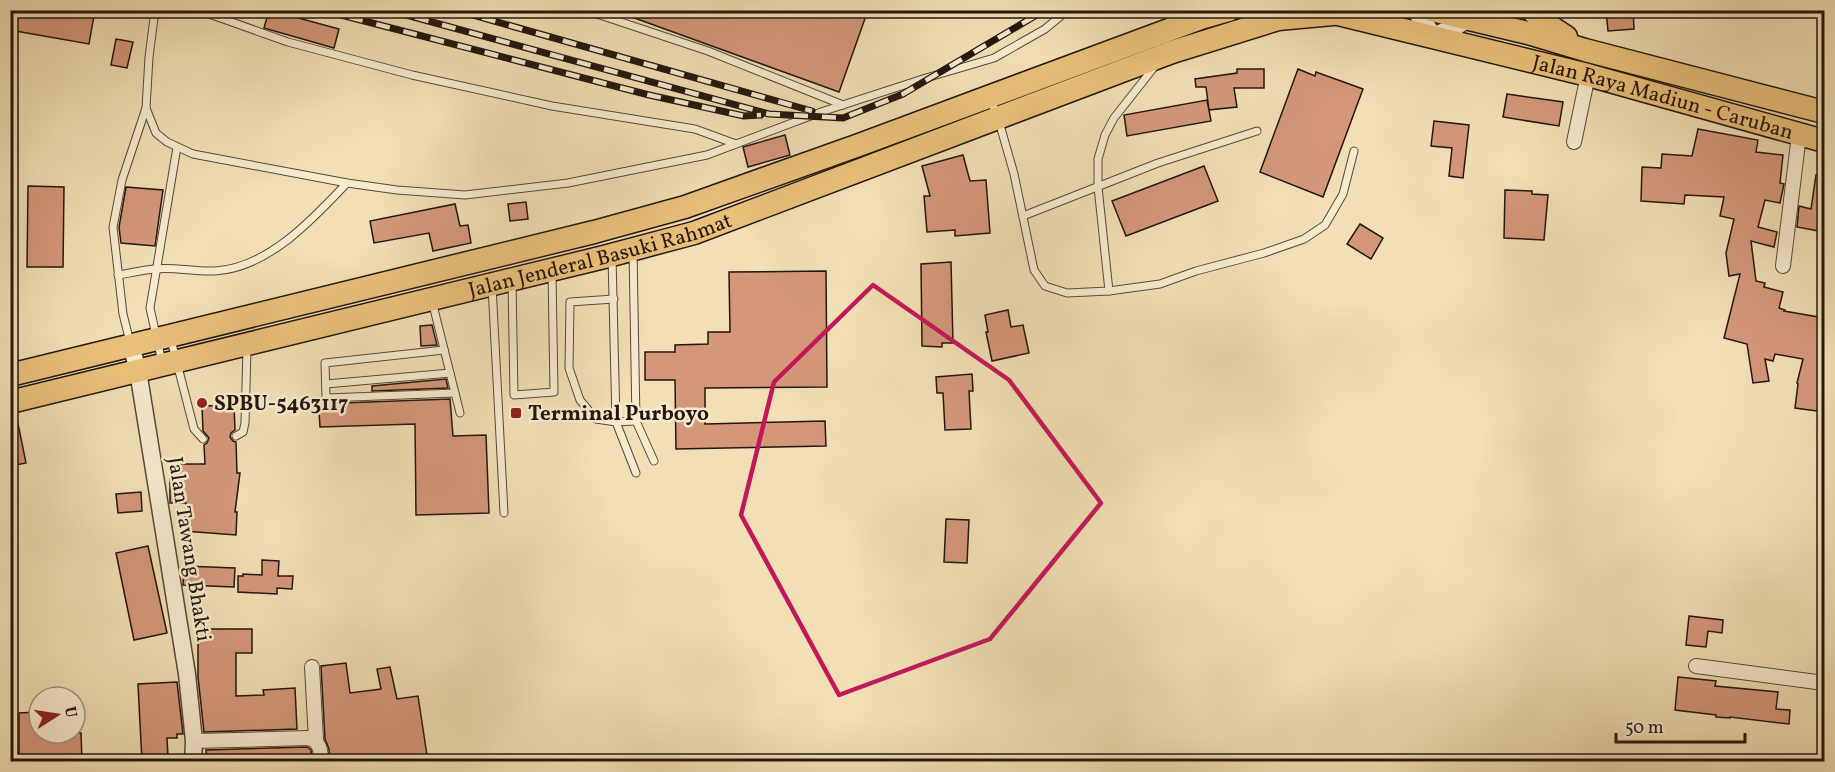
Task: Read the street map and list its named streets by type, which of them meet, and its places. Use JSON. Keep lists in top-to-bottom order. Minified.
{"streets":{"highway":["Jalan Raya Madiun - Caruban","Jalan Jenderal Basuki Rahmat"],"street":["Jalan Tawang Bhakti"]},"crossings":[["Jalan Raya Madiun - Caruban","Jalan Jenderal Basuki Rahmat"],["Jalan Jenderal Basuki Rahmat","Jalan Tawang Bhakti"]],"places":{"other":["SPBU-5463117"],"transit":["Terminal Purboyo"]},"scale_bar":"50 m","north":"right"}
